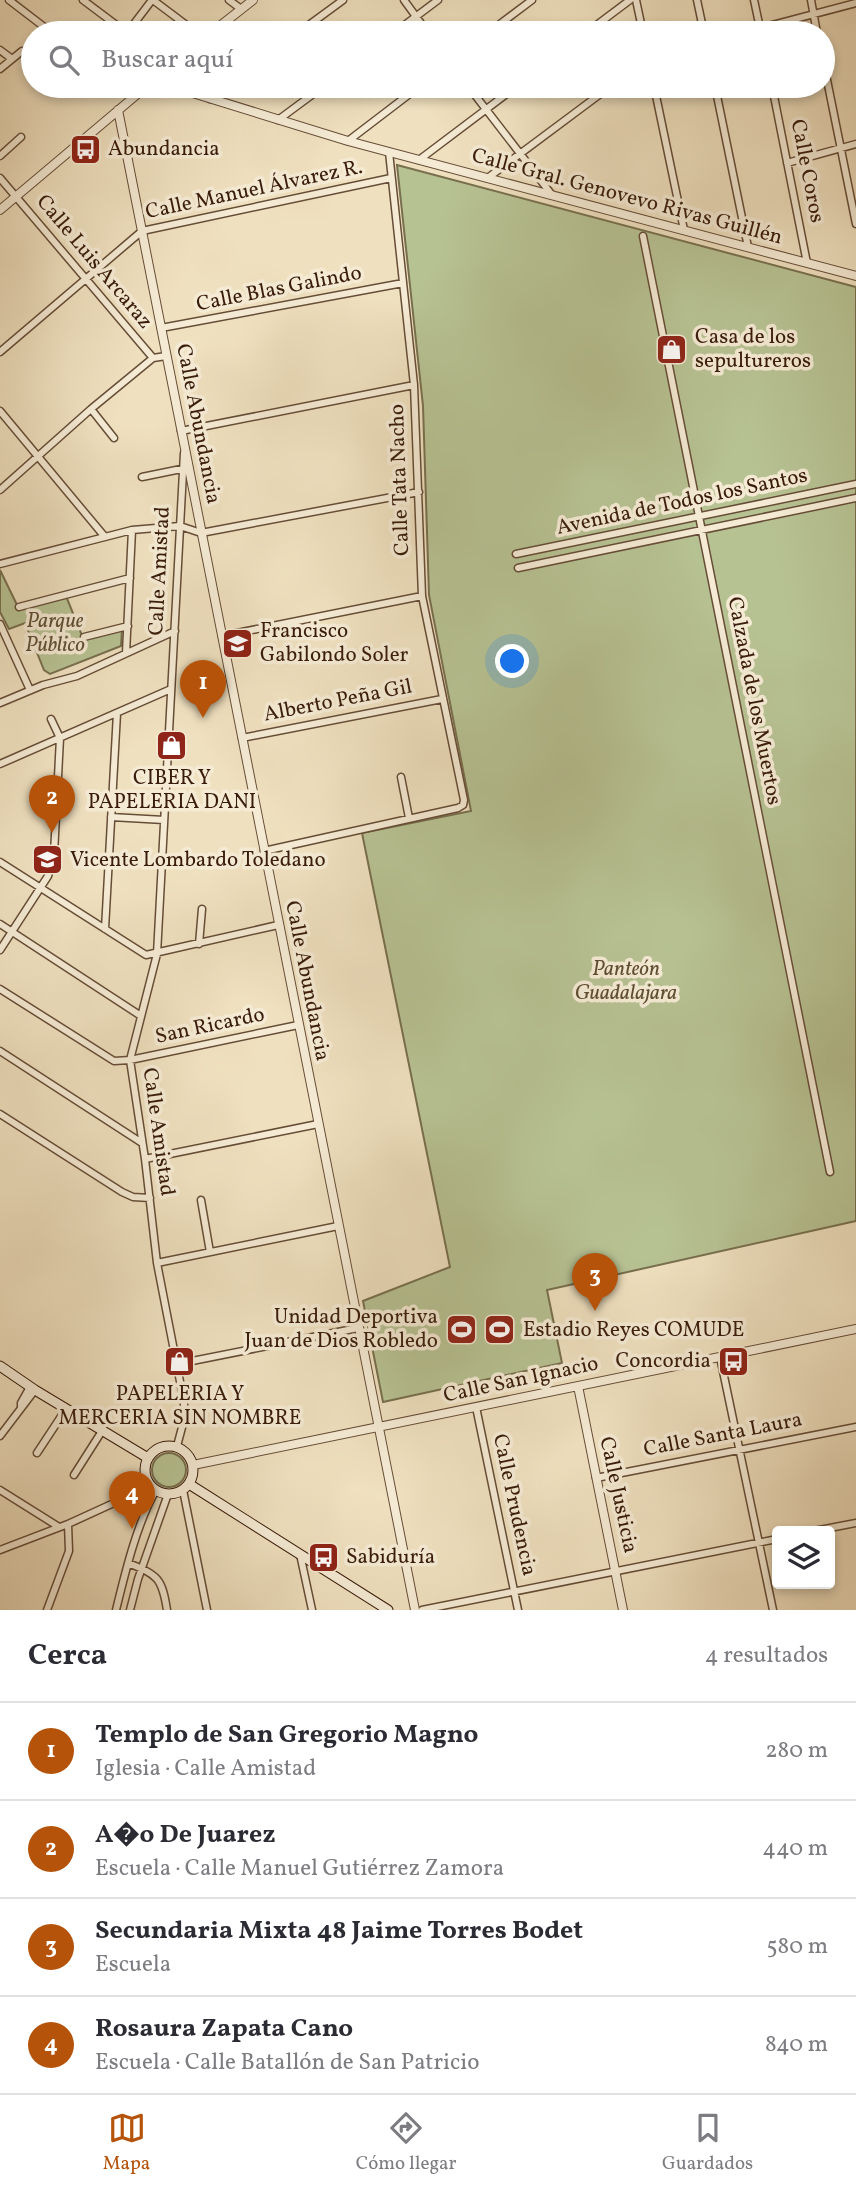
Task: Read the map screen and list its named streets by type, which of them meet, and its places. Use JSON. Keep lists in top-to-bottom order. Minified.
{"streets":{"street":["Calle Coros","Calle Manuel Álvarez R.","Calle Gral. Genovevo Rivas Guillén","Calle Luis Arcaraz","Calle Blas Galindo","Calle Abundancia","Calle Tata Nacho","Avenida de Todos los Santos","Calle Amistad","Alberto Peña Gil","Calzada de los Muertos","San Ricardo","Calle San Ignacio","Calle Santa Laura","Calle Justicia","Calle Prudencia"]},"crossings":[["Calle Coros","Calle Gral. Genovevo Rivas Guillén"],["Calle Manuel Álvarez R.","Calle Luis Arcaraz"],["Calle Manuel Álvarez R.","Calle Abundancia"],["Calle Manuel Álvarez R.","Calle Tata Nacho"],["Calle Gral. Genovevo Rivas Guillén","Calle Tata Nacho"],["Calle Luis Arcaraz","Calle Abundancia"],["Calle Blas Galindo","Calle Abundancia"],["Calle Blas Galindo","Calle Tata Nacho"],["Calle Abundancia","Calle Amistad"],["Calle Abundancia","Alberto Peña Gil"],["Calle Abundancia","San Ricardo"],["Calle Abundancia","Calle San Ignacio"],["Calle Tata Nacho","Alberto Peña Gil"],["Avenida de Todos los Santos","Calzada de los Muertos"],["Calle Amistad","San Ricardo"],["Calle Amistad","Calle San Ignacio"],["Calle San Ignacio","Calle Justicia"],["Calle San Ignacio","Calle Prudencia"],["Calle Santa Laura","Calle Justicia"]],"parks":["Parque Público","Panteón Guadalajara"],"places":{"bus stop":["Abundancia","Concordia","Sabiduría"],"shop":["Casa de los sepultureros","CIBER Y PAPELERIA DANI","PAPELERIA Y MERCERIA SIN NOMBRE"],"school or university":["Francisco Gabilondo Soler","Vicente Lombardo Toledano"],"sports":["Unidad Deportiva Juan de Dios Robledo","Estadio Reyes COMUDE"]},"page":{"search":"Buscar aquí","pins":["1","2","3","4"],"heading":["Cerca","4 resultados"],"list":[{"mark":"1","name":"Templo de San Gregorio Magno","note":"Iglesia · Calle Amistad","value":"280 m"},{"mark":"2","name":"A�o De Juarez","note":"Escuela · Calle Manuel Gutiérrez Zamora","value":"440 m"},{"mark":"3","name":"Secundaria Mixta 48 Jaime Torres Bodet","note":"Escuela","value":"580 m"},{"mark":"4","name":"Rosaura Zapata Cano","note":"Escuela · Calle Batallón de San Patricio","value":"840 m"}],"nav":["Mapa","Cómo llegar","Guardados"]}}
